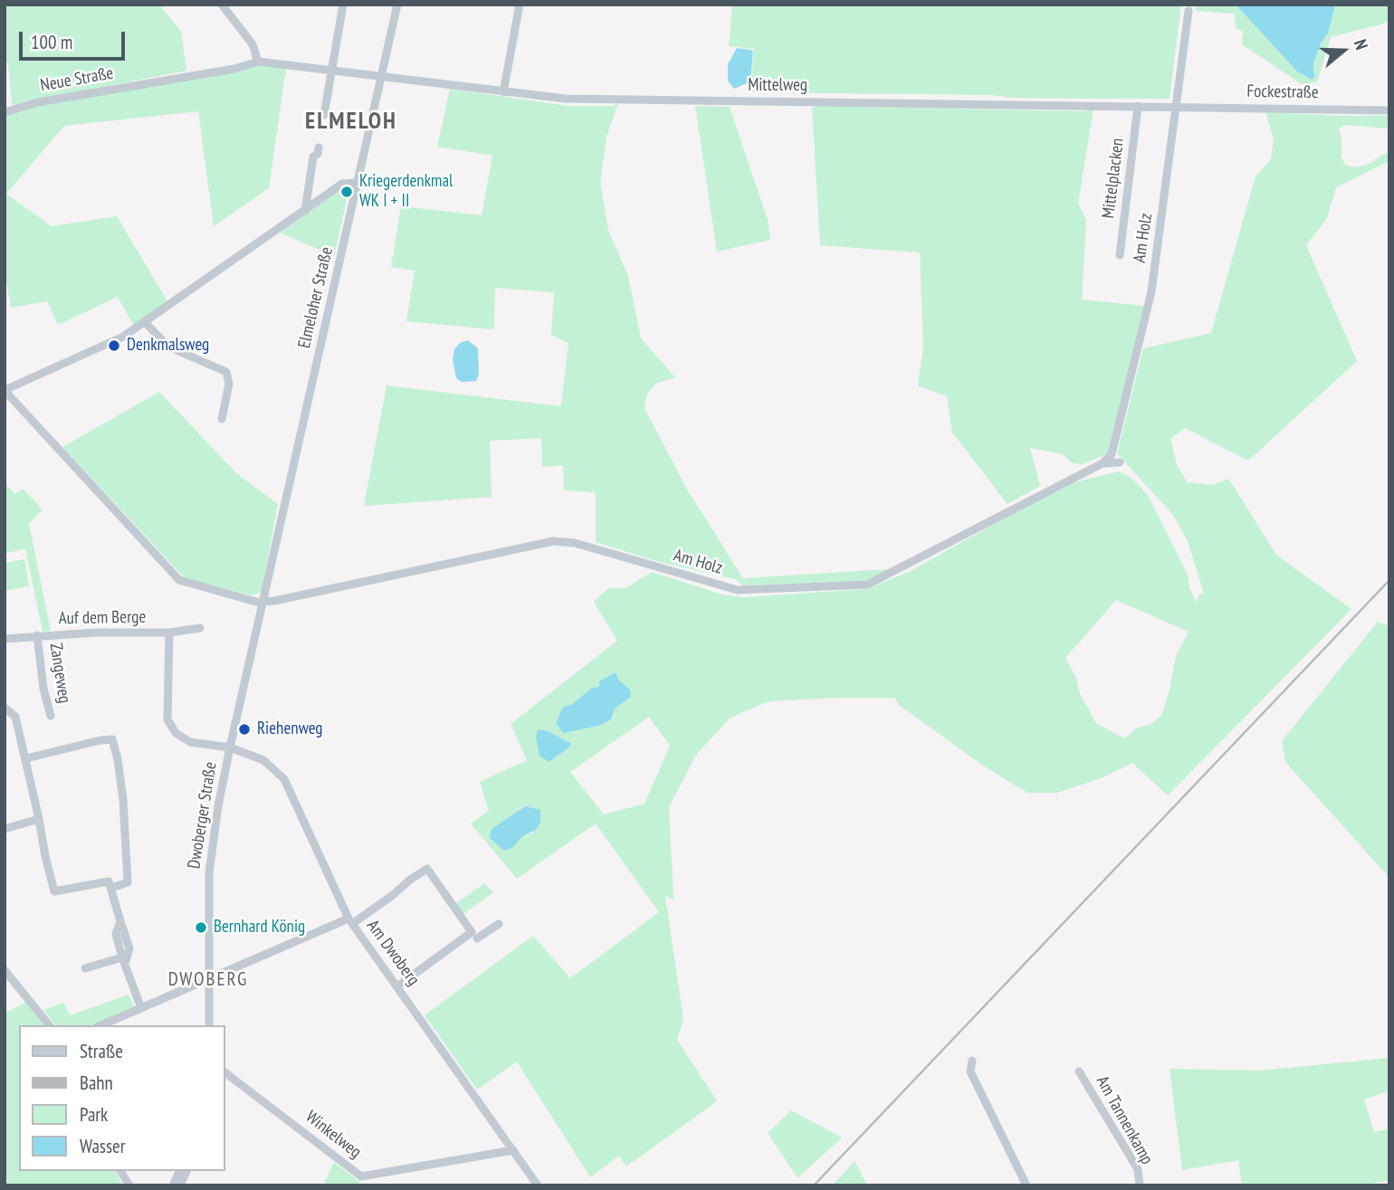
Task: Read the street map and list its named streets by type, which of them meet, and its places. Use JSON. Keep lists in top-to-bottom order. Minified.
{"streets":{"street":["Neue Straße","Mittelweg","Fockestraße","Mittelplacken","Am Holz","Elmeloher Straße","Auf dem Berge","Zangeweg","Dwoberger Straße","Am Dwoberg","Am Tannenkamp","Winkelweg"]},"crossings":[["Neue Straße","Mittelweg"],["Neue Straße","Elmeloher Straße"],["Mittelweg","Fockestraße"],["Mittelweg","Mittelplacken"],["Mittelweg","Am Holz"],["Mittelweg","Elmeloher Straße"],["Fockestraße","Am Holz"],["Am Holz","Elmeloher Straße"],["Elmeloher Straße","Dwoberger Straße"],["Auf dem Berge","Zangeweg"],["Auf dem Berge","Am Dwoberg"],["Dwoberger Straße","Am Dwoberg"],["Am Dwoberg","Winkelweg"]],"districts":["ELMELOH","DWOBERG"],"places":["Kriegerdenkmal WK I + II","Denkmalsweg","Riehenweg","Bernhard König"],"legend":["Straße","Bahn","Park","Wasser"],"scale_bar":"100 m","north":"right"}
